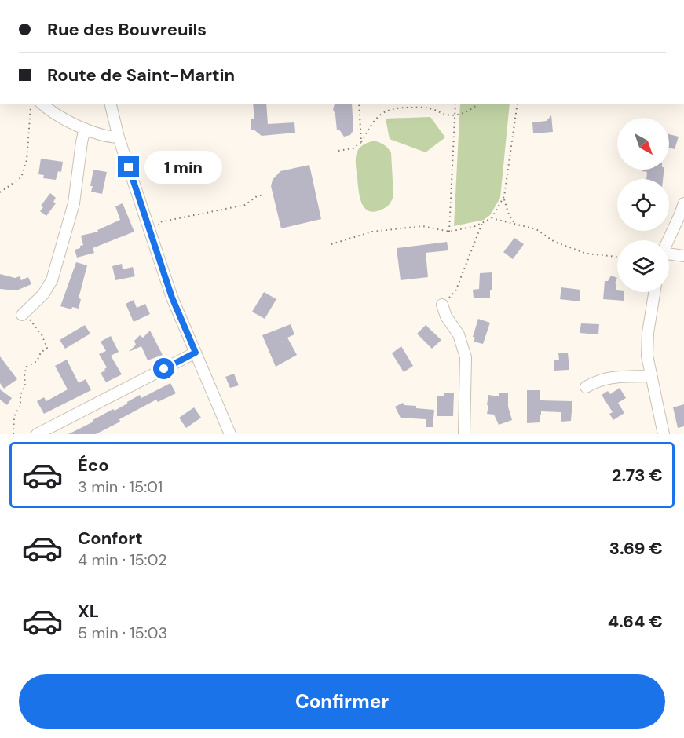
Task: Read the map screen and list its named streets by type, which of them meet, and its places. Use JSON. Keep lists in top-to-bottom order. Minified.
{"north":"bottom right","page":{"banner":["Rue des Bouvreuils","Route de Saint-Martin"],"bubble":"1 min","list":[{"name":"Éco","note":"3 min · 15:01","value":"2.73 €"},{"name":"Confort","note":"4 min · 15:02","value":"3.69 €"},{"name":"XL","note":"5 min · 15:03","value":"4.64 €"}],"buttons":"Confirmer"}}
